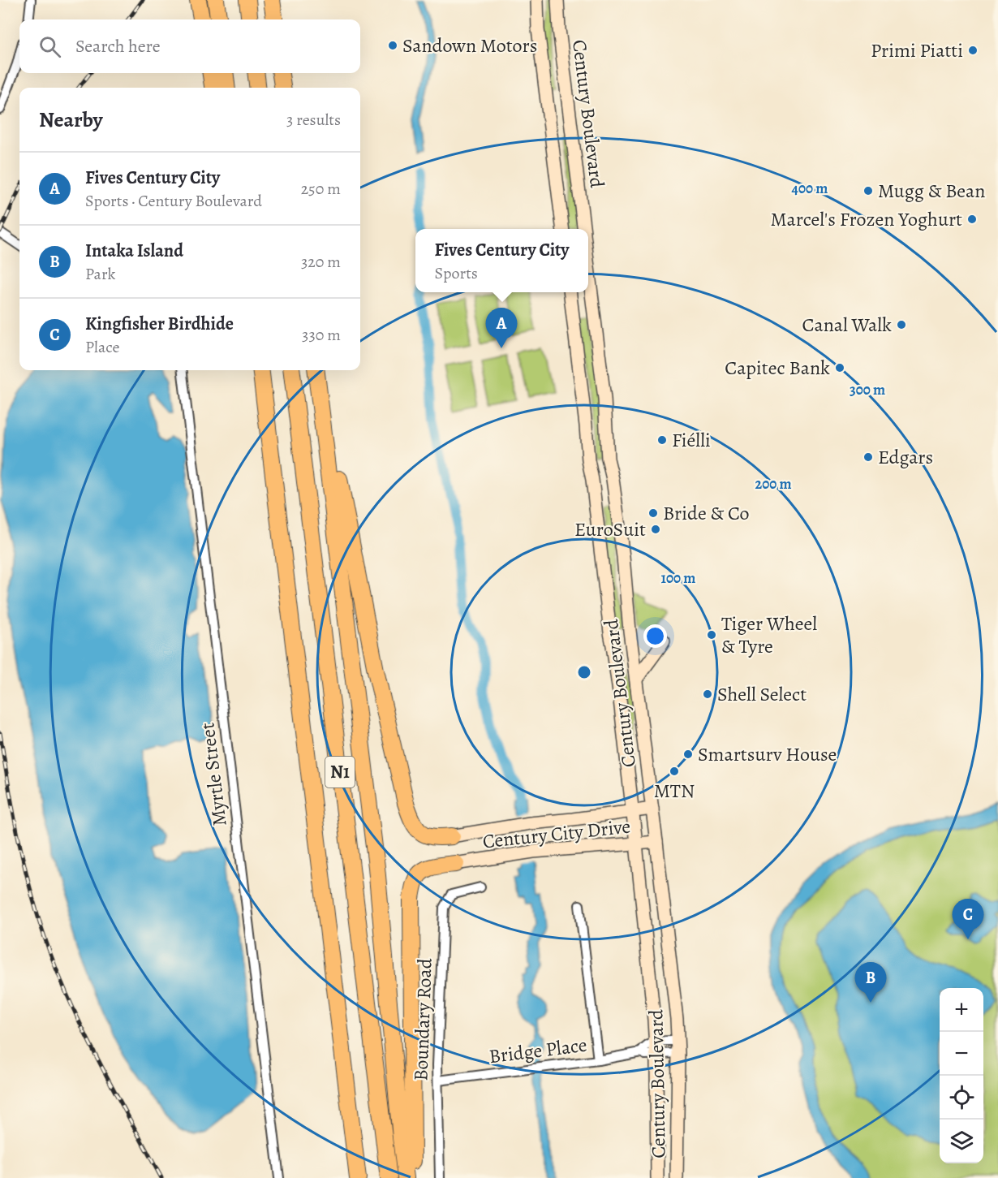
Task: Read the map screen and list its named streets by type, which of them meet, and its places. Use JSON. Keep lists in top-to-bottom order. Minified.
{"streets":{"highway":["N1"],"main road":["Century Boulevard","Century City Drive"],"street":["Myrtle Street","Boundary Road","Bridge Place"]},"crossings":[["Century Boulevard","Century City Drive"],["Century Boulevard","Bridge Place"],["Boundary Road","Bridge Place"]],"places":["Sandown Motors","Primi Piatti","Mugg & Bean","Marcel's Frozen Yoghurt","Canal Walk","Capitec Bank","Fiélli","Edgars","Bride & Co","EuroSuit","Tiger Wheel & Tyre","Shell Select","Smartsurv House","MTN"],"page":{"search":"Search here","heading":["Nearby","3 results"],"list":[{"mark":"A","name":"Fives Century City","note":"Sports · Century Boulevard","value":"250 m"},{"mark":"B","name":"Intaka Island","note":"Park","value":"320 m"},{"mark":"C","name":"Kingfisher Birdhide","note":"Place","value":"330 m"}],"popup":["Fives Century City","Sports"],"pins":["A","C","B"],"map_buttons":["+","−"]},"rings":["400 m","300 m","200 m","100 m"]}
